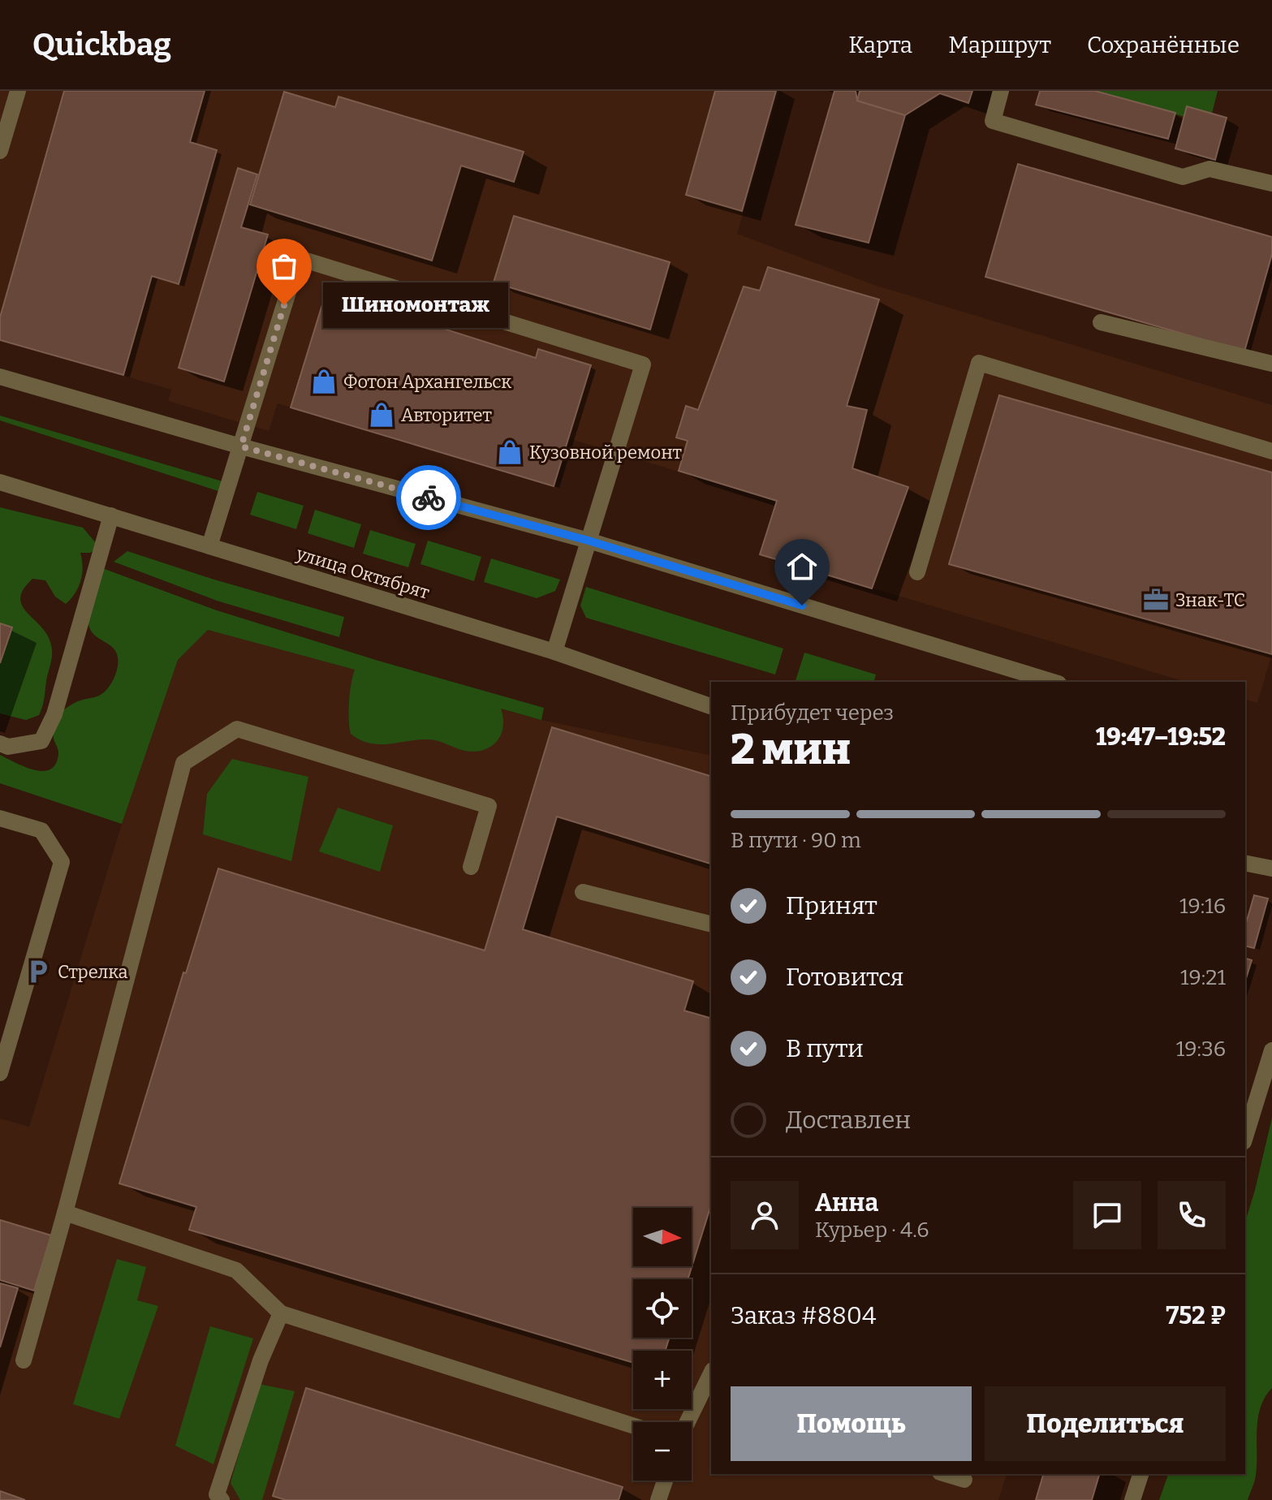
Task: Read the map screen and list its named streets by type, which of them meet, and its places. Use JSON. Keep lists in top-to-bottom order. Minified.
{"streets":{"street":["улица Октябрят"]},"places":{"other":["Шиномонтаж"],"shop":["Фотон Архангельск","Авторитет","Кузовной ремонт"],"office":["Знак-ТС"],"parking":["Стрелка"]},"north":"right","page":{"header":"Quickbag","nav":["Карта","Маршрут","Сохранённые"],"bubble":"Шиномонтаж","heading":["2 мин","Прибудет через","19:47–19:52"],"panel":["Анна","Курьер · 4.6","Заказ #8804","752 ₽"],"bar":"В пути · 90 m","list":[["Принят","19:16"],["Готовится","19:21"],["В пути","19:36"],"Доставлен"],"map_buttons":["+","−"],"buttons":["Помощь","Поделиться"]}}
